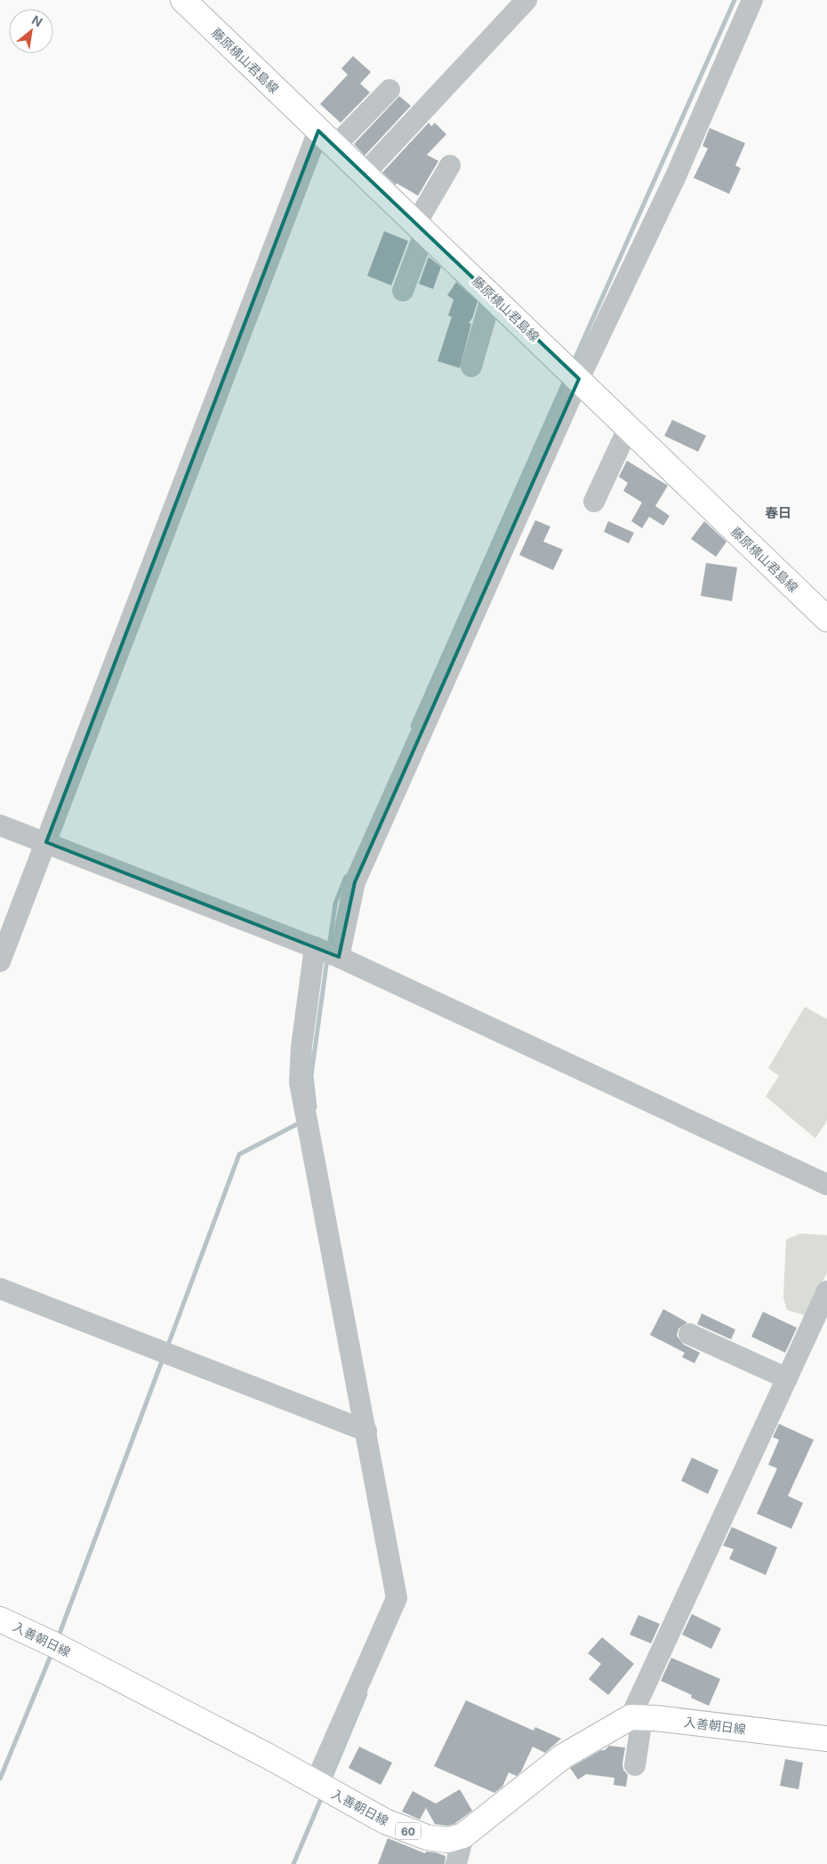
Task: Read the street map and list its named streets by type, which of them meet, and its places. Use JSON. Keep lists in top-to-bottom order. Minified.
{"streets":{"main road":["藤原横山君島線","入善朝日線","60"]},"districts":["春日"],"north":"top right"}
